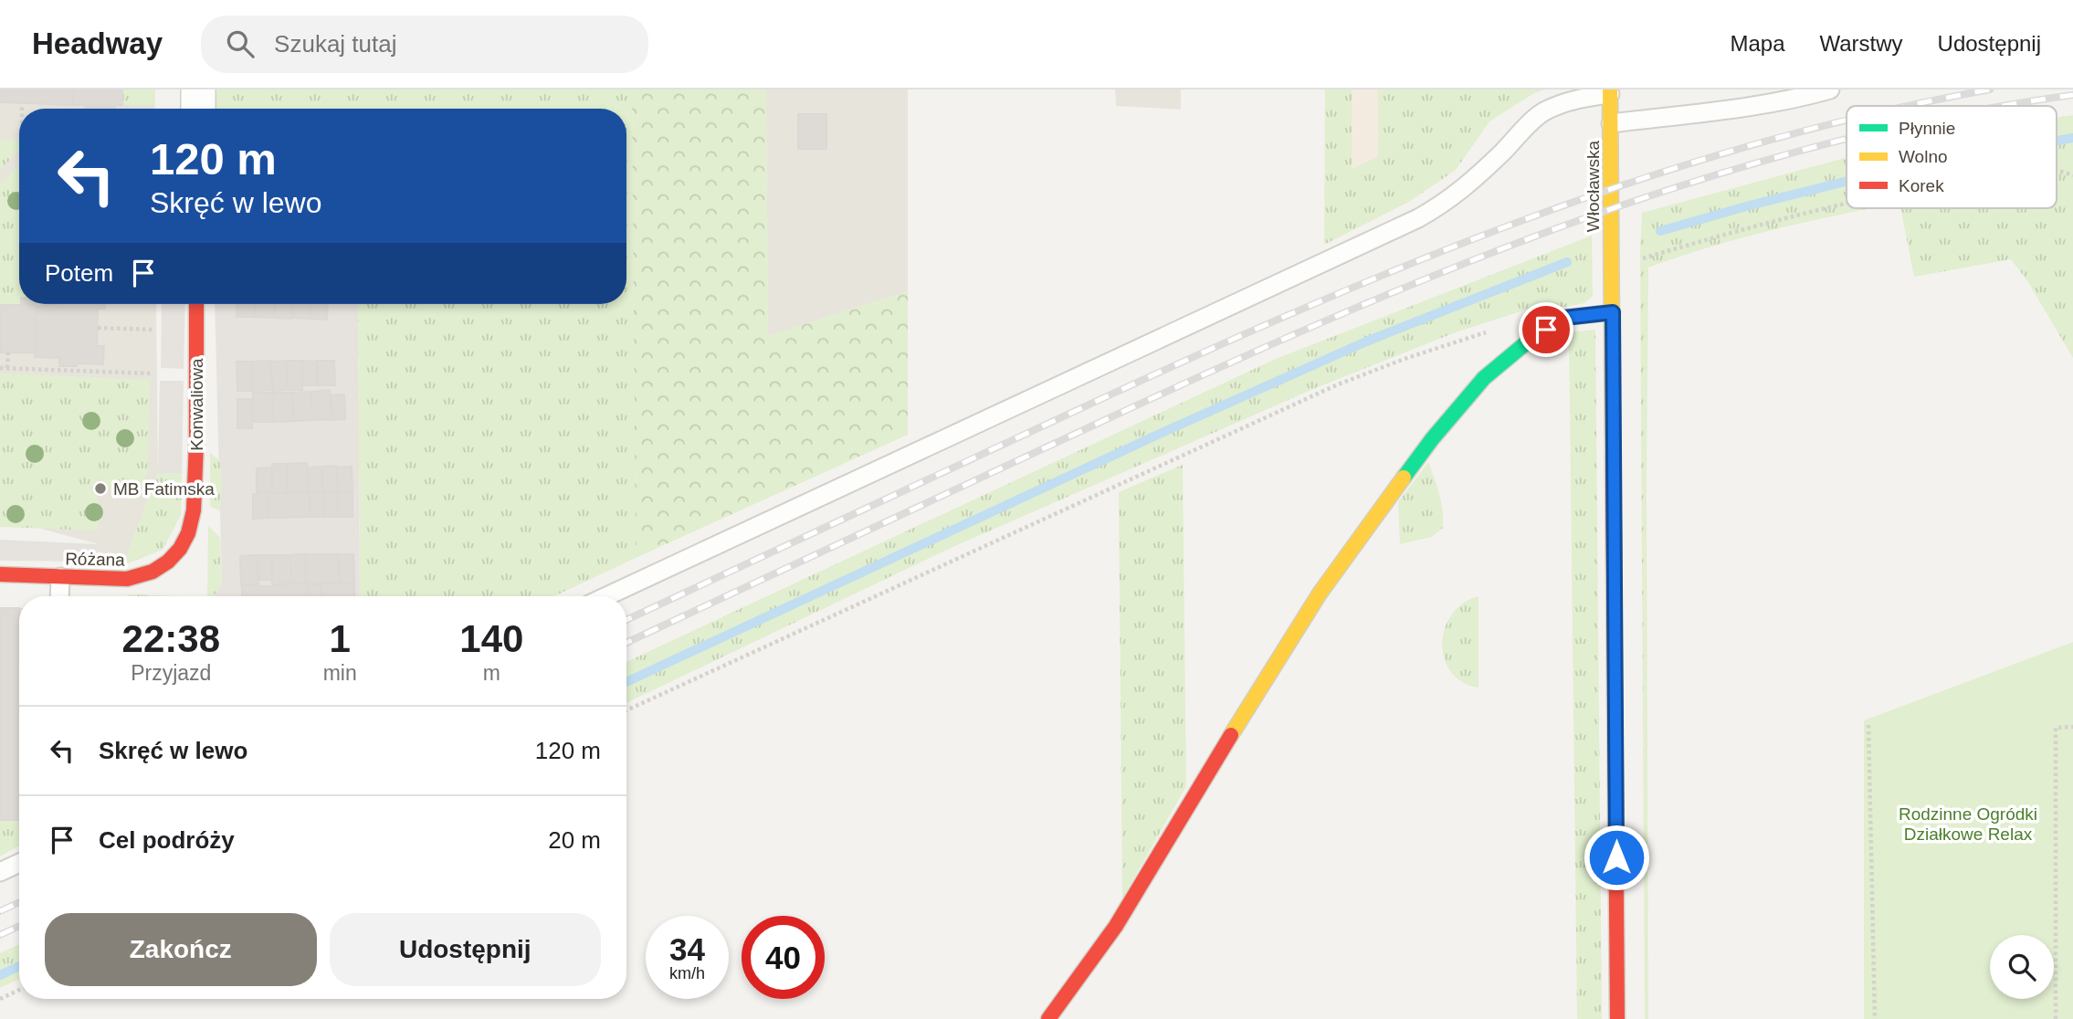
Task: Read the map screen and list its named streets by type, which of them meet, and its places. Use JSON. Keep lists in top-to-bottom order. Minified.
{"streets":{"street":["Włocławska","Konwaliowa","Różana"]},"crossings":[["Konwaliowa","Różana"]],"parks":["Rodzinne Ogródki Działkowe Relax"],"places":["MB Fatimska"],"legend":["Płynnie","Wolno","Korek"],"page":{"header":"Headway","search":"Szukaj tutaj","nav":["Mapa","Warstwy","Udostępnij"],"turn":["120 m","Skręć w lewo"],"then":"Potem","eta":["22:38","Przyjazd","1","min","140","m"],"list":[{"name":"Skręć w lewo","value":"120 m"},{"name":"Cel podróży","value":"20 m"}],"buttons":["Zakończ","Udostępnij"],"speed":"34 km/h","limit":"40"}}
